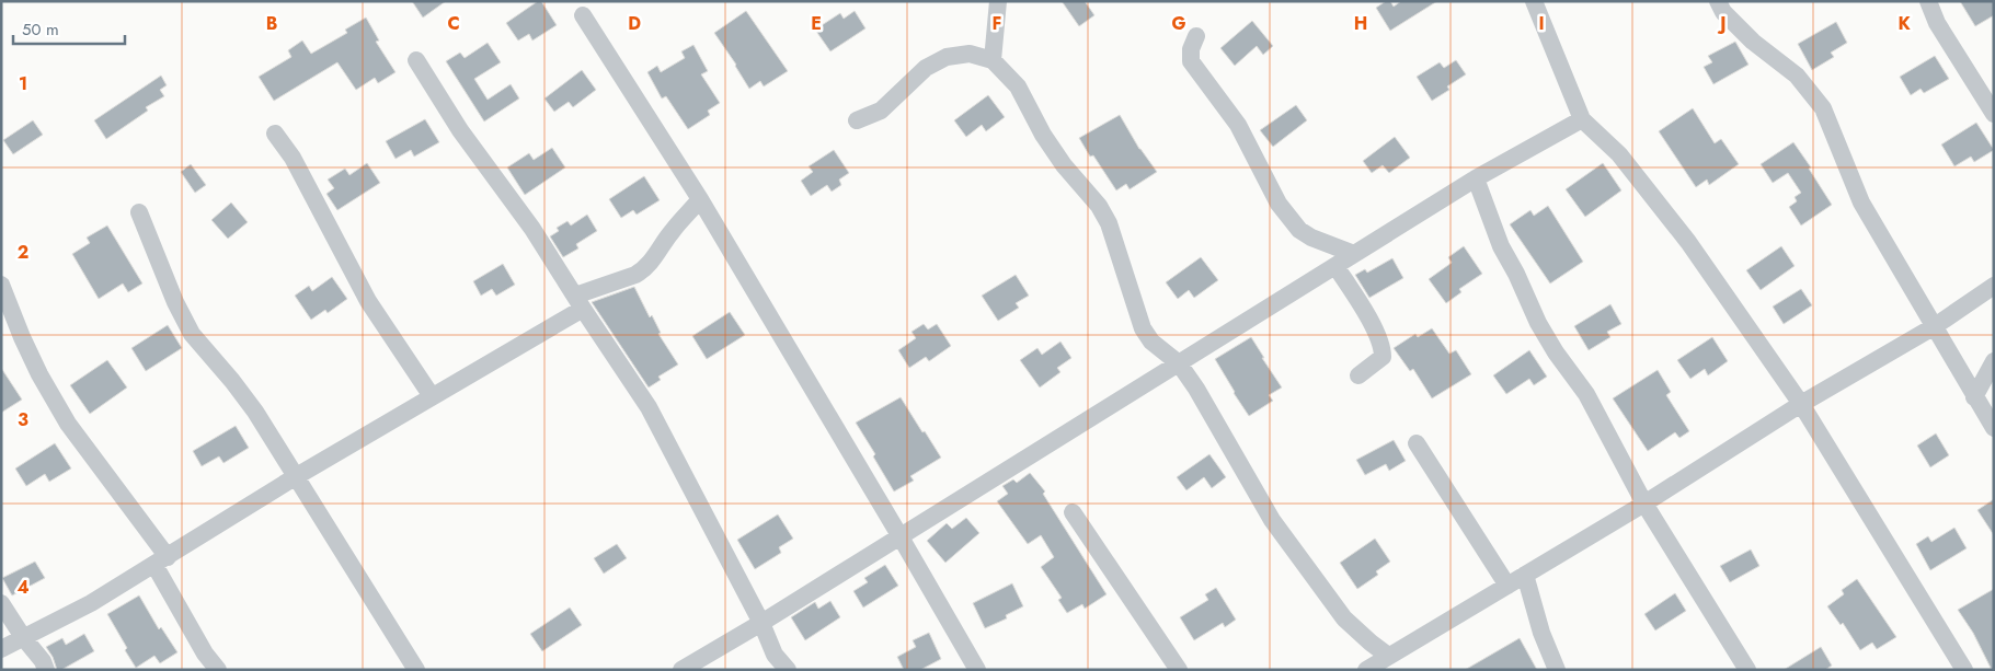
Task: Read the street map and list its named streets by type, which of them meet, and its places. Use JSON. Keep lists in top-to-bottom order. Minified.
{"scale_bar":"50 m","grid":{"columns":["B","C","D","E","F","G","H","I","J","K"],"rows":["1","2","3","4"]}}
